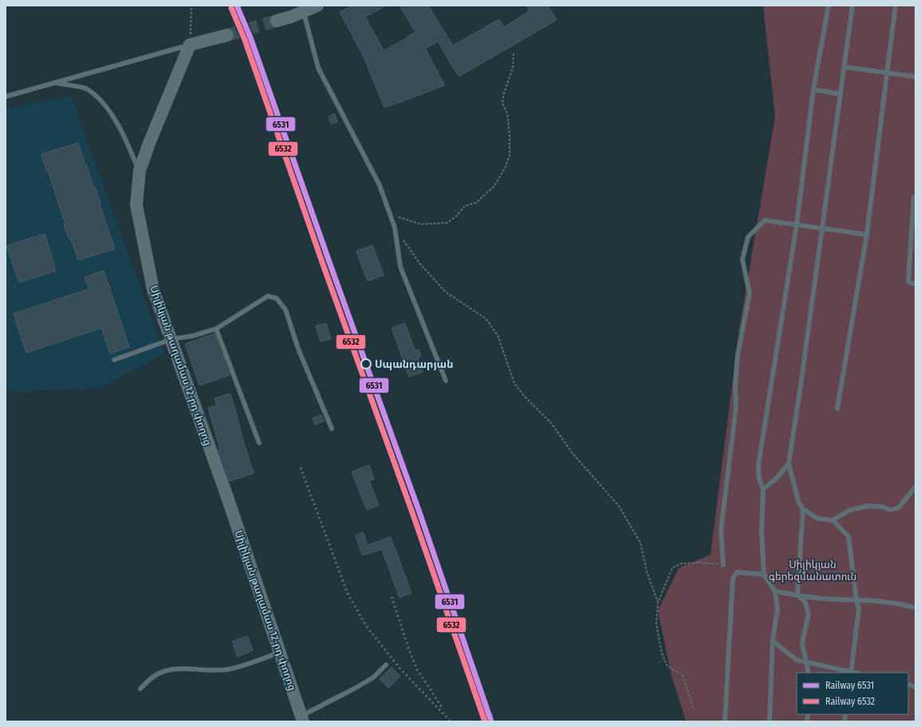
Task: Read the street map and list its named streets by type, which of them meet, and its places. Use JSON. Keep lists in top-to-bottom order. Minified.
{"streets":{"main road":["Սիլիկյան թաղամաս 12-րդ փողոց"]},"parks":["Սիլիկյան գերեզմանատուն"],"places":["Սպանդարյան"],"lines":["rail line 6531","rail line 6532"],"legend":["Railway 6531","Railway 6532"]}
